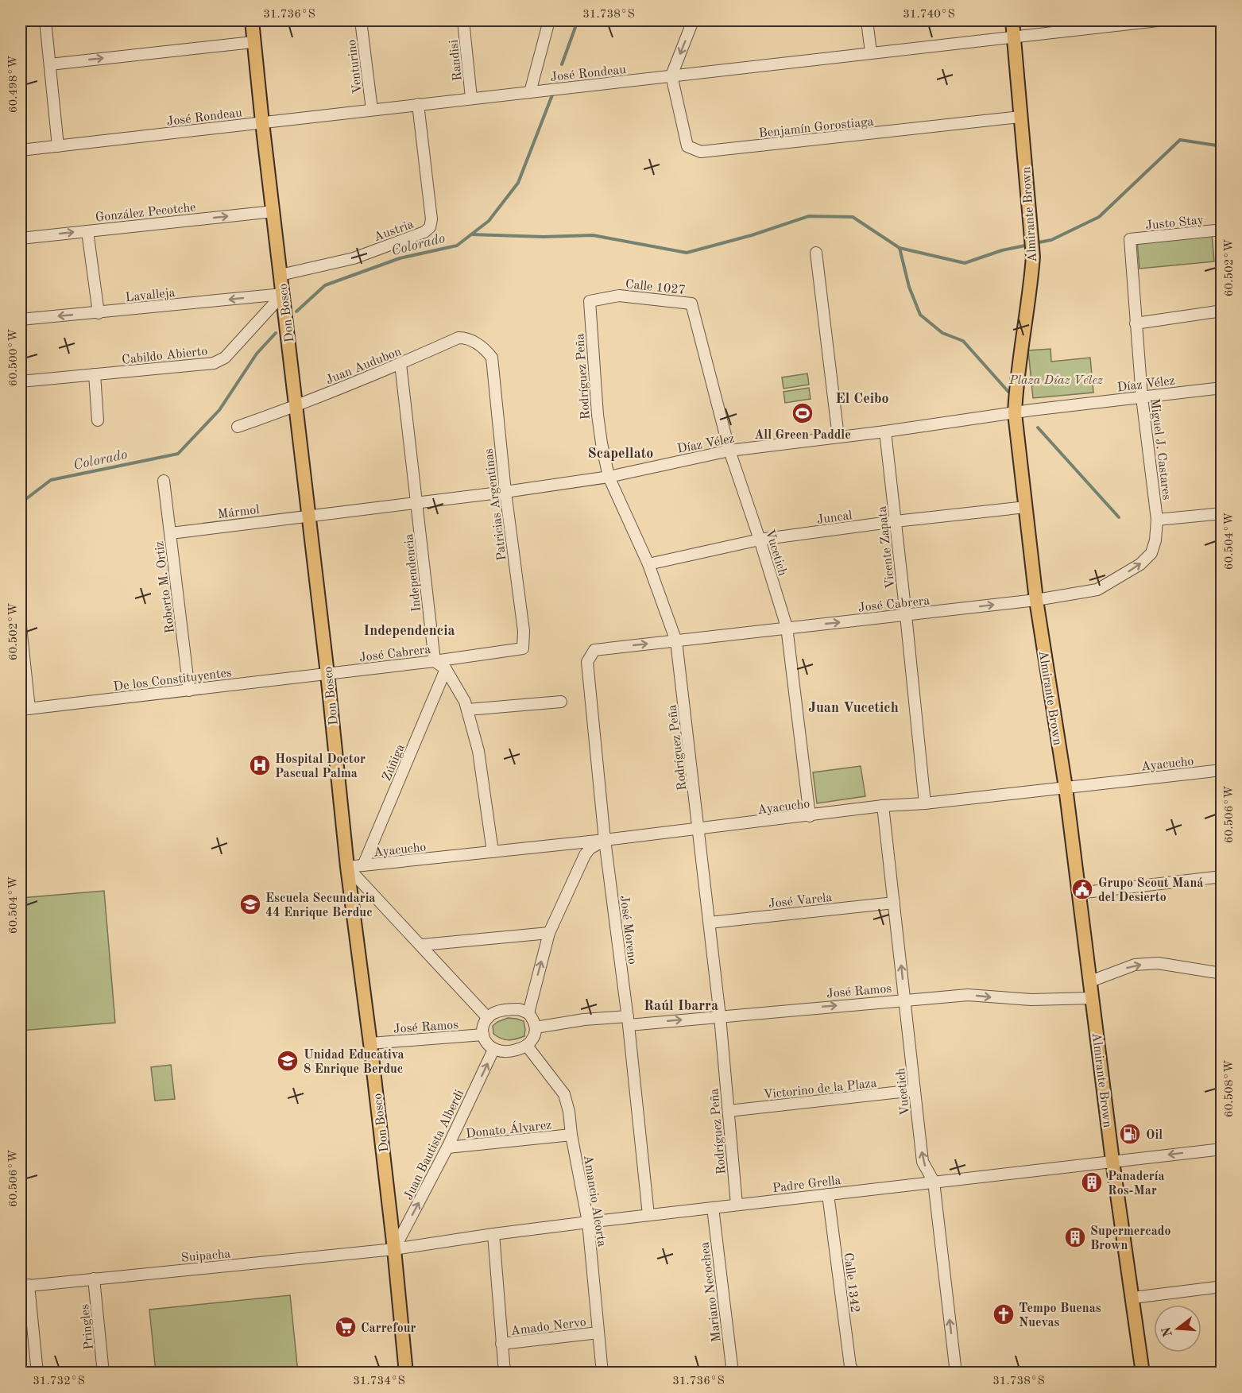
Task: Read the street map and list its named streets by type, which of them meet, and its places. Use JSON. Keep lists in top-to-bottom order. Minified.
{"streets":{"main road":["Almirante Brown","Don Bosco"],"street":["Randisi","Venturino","José Rondeau","Benjamín Gorostiaga","González Pecotche","Justo Stay","Austria","Calle 1027","Lavalleja","Cabildo Abierto","Juan Audubon","Rodríguez Peña","Díaz Vélez","Miguel J. Castares","Patricias Argentinas","Mármol","Juncal","Vicente Zapata","Vucetich","Independencia","Roberto M. Ortiz","José Cabrera","De los Constituyentes","Zúñiga","Ayacucho","José Varela","José Moreno","José Ramos","Victorino de la Plaza","Donato Álvarez","Juan Bautista Alberdi","Padre Grella","Amancio Alcorta","Suipacha","Calle 1342","Mariano Necochea","Amado Nervo","Pringles"]},"crossings":[["Randisi","José Rondeau"],["Venturino","José Rondeau"],["José Rondeau","Benjamín Gorostiaga"],["José Rondeau","Almirante Brown"],["José Rondeau","Austria"],["José Rondeau","Don Bosco"],["Benjamín Gorostiaga","Almirante Brown"],["González Pecotche","Don Bosco"],["Almirante Brown","Díaz Vélez"],["Almirante Brown","Juncal"],["Almirante Brown","José Cabrera"],["Almirante Brown","Ayacucho"],["Almirante Brown","José Ramos"],["Almirante Brown","Padre Grella"],["Justo Stay","Miguel J. Castares"],["Austria","Don Bosco"],["Calle 1027","Rodríguez Peña"],["Calle 1027","Vucetich"],["Lavalleja","Don Bosco"],["Lavalleja","Cabildo Abierto"],["Don Bosco","Cabildo Abierto"],["Don Bosco","Juan Audubon"],["Don Bosco","Díaz Vélez"],["Don Bosco","Mármol"],["Don Bosco","José Cabrera"],["Don Bosco","De los Constituyentes"],["Don Bosco","Ayacucho"],["Don Bosco","José Ramos"],["Don Bosco","Juan Bautista Alberdi"],["Don Bosco","Padre Grella"],["Don Bosco","Suipacha"],["Juan Audubon","Patricias Argentinas"],["Juan Audubon","Independencia"],["Rodríguez Peña","Díaz Vélez"],["Rodríguez Peña","Juncal"],["Rodríguez Peña","José Cabrera"],["Rodríguez Peña","Ayacucho"],["Rodríguez Peña","José Varela"],["Rodríguez Peña","José Ramos"],["Rodríguez Peña","Victorino de la Plaza"],["Rodríguez Peña","Padre Grella"],["Díaz Vélez","Miguel J. Castares"],["Díaz Vélez","Patricias Argentinas"],["Díaz Vélez","Mármol"],["Díaz Vélez","Vicente Zapata"],["Díaz Vélez","Vucetich"],["Díaz Vélez","Independencia"],["Miguel J. Castares","José Cabrera"],["Patricias Argentinas","José Cabrera"],["Mármol","Roberto M. Ortiz"],["Juncal","Vicente Zapata"],["Juncal","Vucetich"],["Vicente Zapata","José Cabrera"],["Vicente Zapata","Ayacucho"],["Vucetich","José Cabrera"],["Vucetich","Ayacucho"],["Vucetich","José Varela"],["Vucetich","José Ramos"],["Vucetich","Victorino de la Plaza"],["Vucetich","Padre Grella"],["Independencia","José Cabrera"],["Roberto M. Ortiz","De los Constituyentes"],["José Cabrera","De los Constituyentes"],["José Cabrera","José Moreno"],["Zúñiga","Ayacucho"],["Ayacucho","José Moreno"],["José Moreno","José Ramos"],["José Moreno","Padre Grella"],["José Ramos","Juan Bautista Alberdi"],["José Ramos","Amancio Alcorta"],["Donato Álvarez","Juan Bautista Alberdi"],["Donato Álvarez","Amancio Alcorta"],["Juan Bautista Alberdi","Padre Grella"],["Juan Bautista Alberdi","Amancio Alcorta"],["Juan Bautista Alberdi","Suipacha"],["Padre Grella","Amancio Alcorta"],["Padre Grella","Suipacha"],["Padre Grella","Calle 1342"],["Padre Grella","Mariano Necochea"],["Amancio Alcorta","Amado Nervo"],["Suipacha","Pringles"]],"one_way":["González Pecotche","Lavalleja","José Cabrera","José Ramos","Juan Bautista Alberdi"],"districts":["El Ceibo","Scapellato","Independencia","Juan Vucetich","Raúl Ibarra"],"water":["Colorado"],"parks":["Plaza Díaz Vélez"],"places":{"sports":["All Green Paddle"],"hospital":["Hospital Doctor Pascual Palma"],"public building":["Grupo Scout Maná del Desierto"],"school or university":["Escuela Secundaria 44 Enrique Berduc","Unidad Educativa 8 Enrique Berduc"],"fuel station":["Oil"],"building":["Panadería Ros-Mar","Supermercado Brown"],"church":["Tempo Buenas Nuevas"],"supermarket":["Carrefour"]},"north":"left","coordinates":["31.736°S","31.738°S","31.740°S","60.498°W","60.502°W","60.500°W","60.504°W","60.506°W","60.508°W","31.732°S","31.734°S"]}
